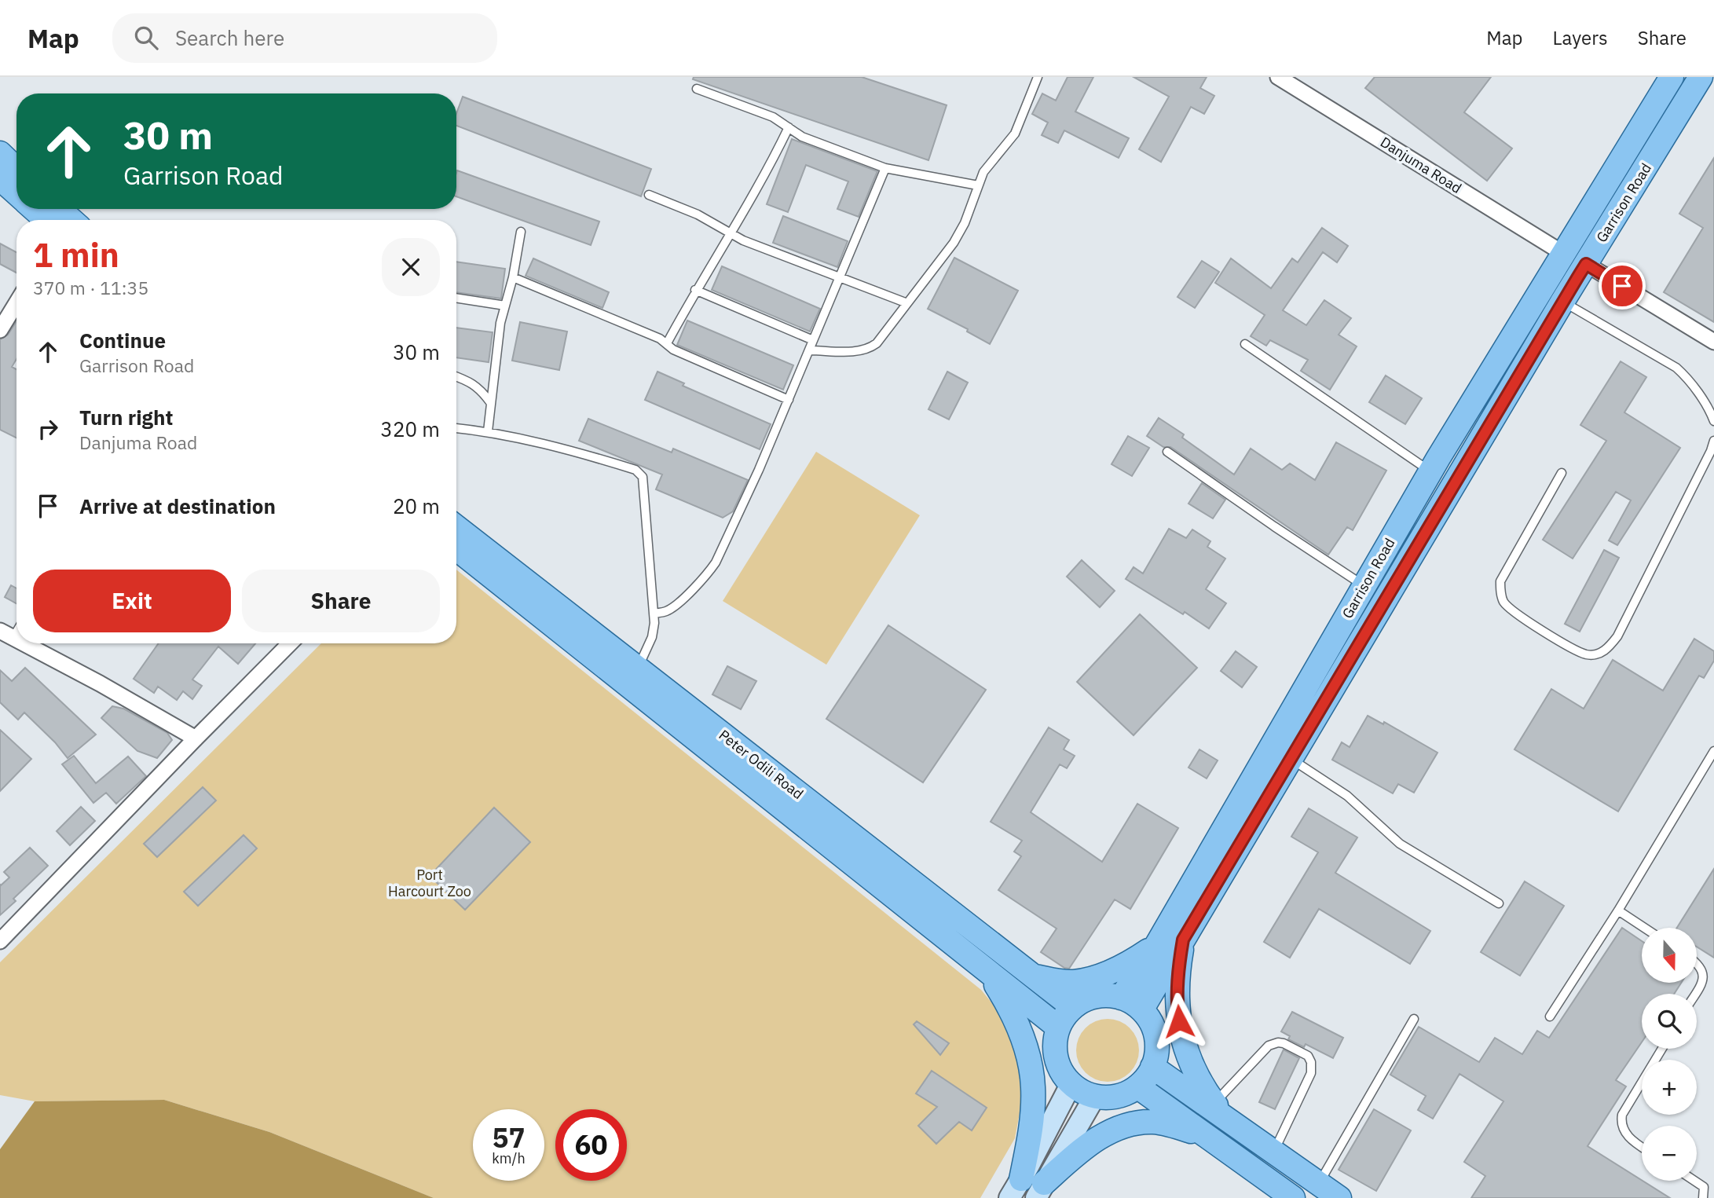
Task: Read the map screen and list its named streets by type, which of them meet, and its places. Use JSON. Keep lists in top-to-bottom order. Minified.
{"streets":{"main road":["Garrison Road","Peter Odili Road"],"street":["Danjuma Road"]},"crossings":[["Danjuma Road","Garrison Road"],["Garrison Road","Peter Odili Road"]],"parks":["Port Harcourt Zoo"],"north":"bottom","page":{"header":"Map","search":"Search here","nav":["Map","Layers","Share"],"turn":["30 m","Garrison Road"],"heading":["1 min","370 m · 11:35"],"list":[{"name":"Continue","note":"Garrison Road","value":"30 m"},{"name":"Turn right","note":"Danjuma Road","value":"320 m"},{"name":"Arrive at destination","value":"20 m"}],"buttons":["Exit","Share"],"map_buttons":["+","−"],"speed":"57 km/h","limit":"60"}}
